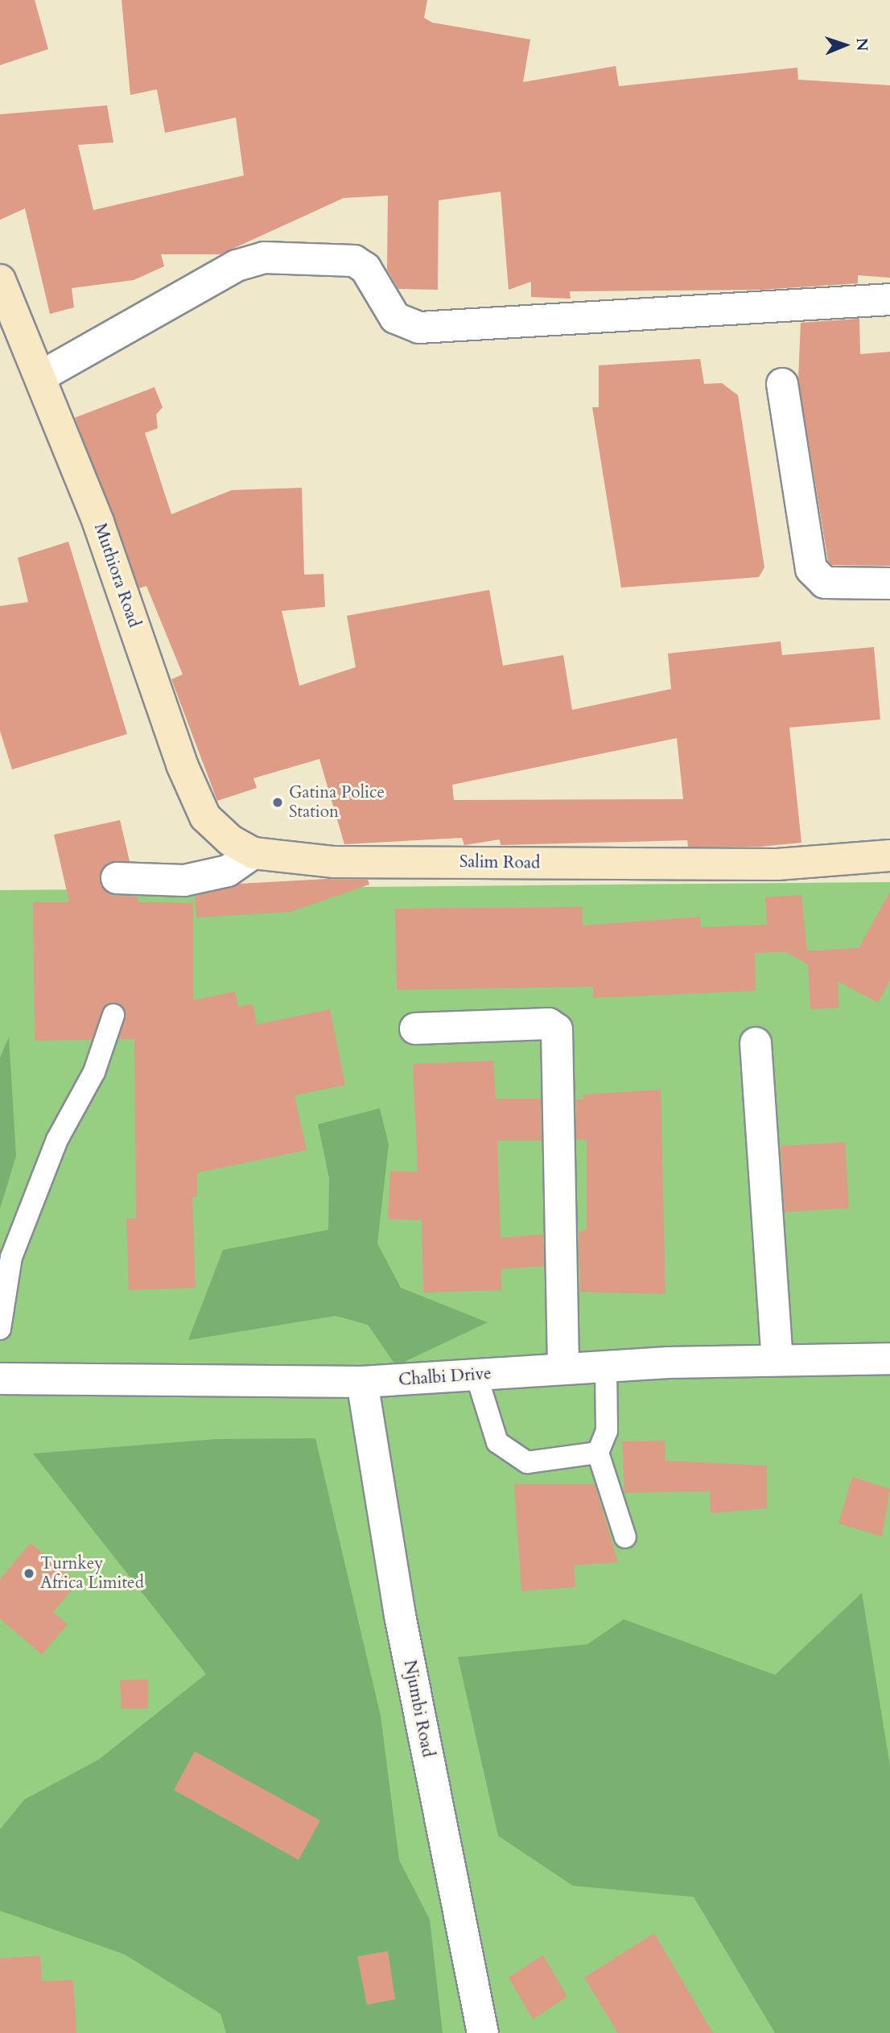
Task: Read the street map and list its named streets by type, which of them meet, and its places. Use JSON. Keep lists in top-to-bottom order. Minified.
{"streets":{"street":["Muthiora Road","Salim Road","Chalbi Drive","Njumbi Road"]},"crossings":[["Muthiora Road","Salim Road"],["Chalbi Drive","Njumbi Road"]],"places":["Gatina Police Station","Turnkey Africa Limited"],"north":"right"}
